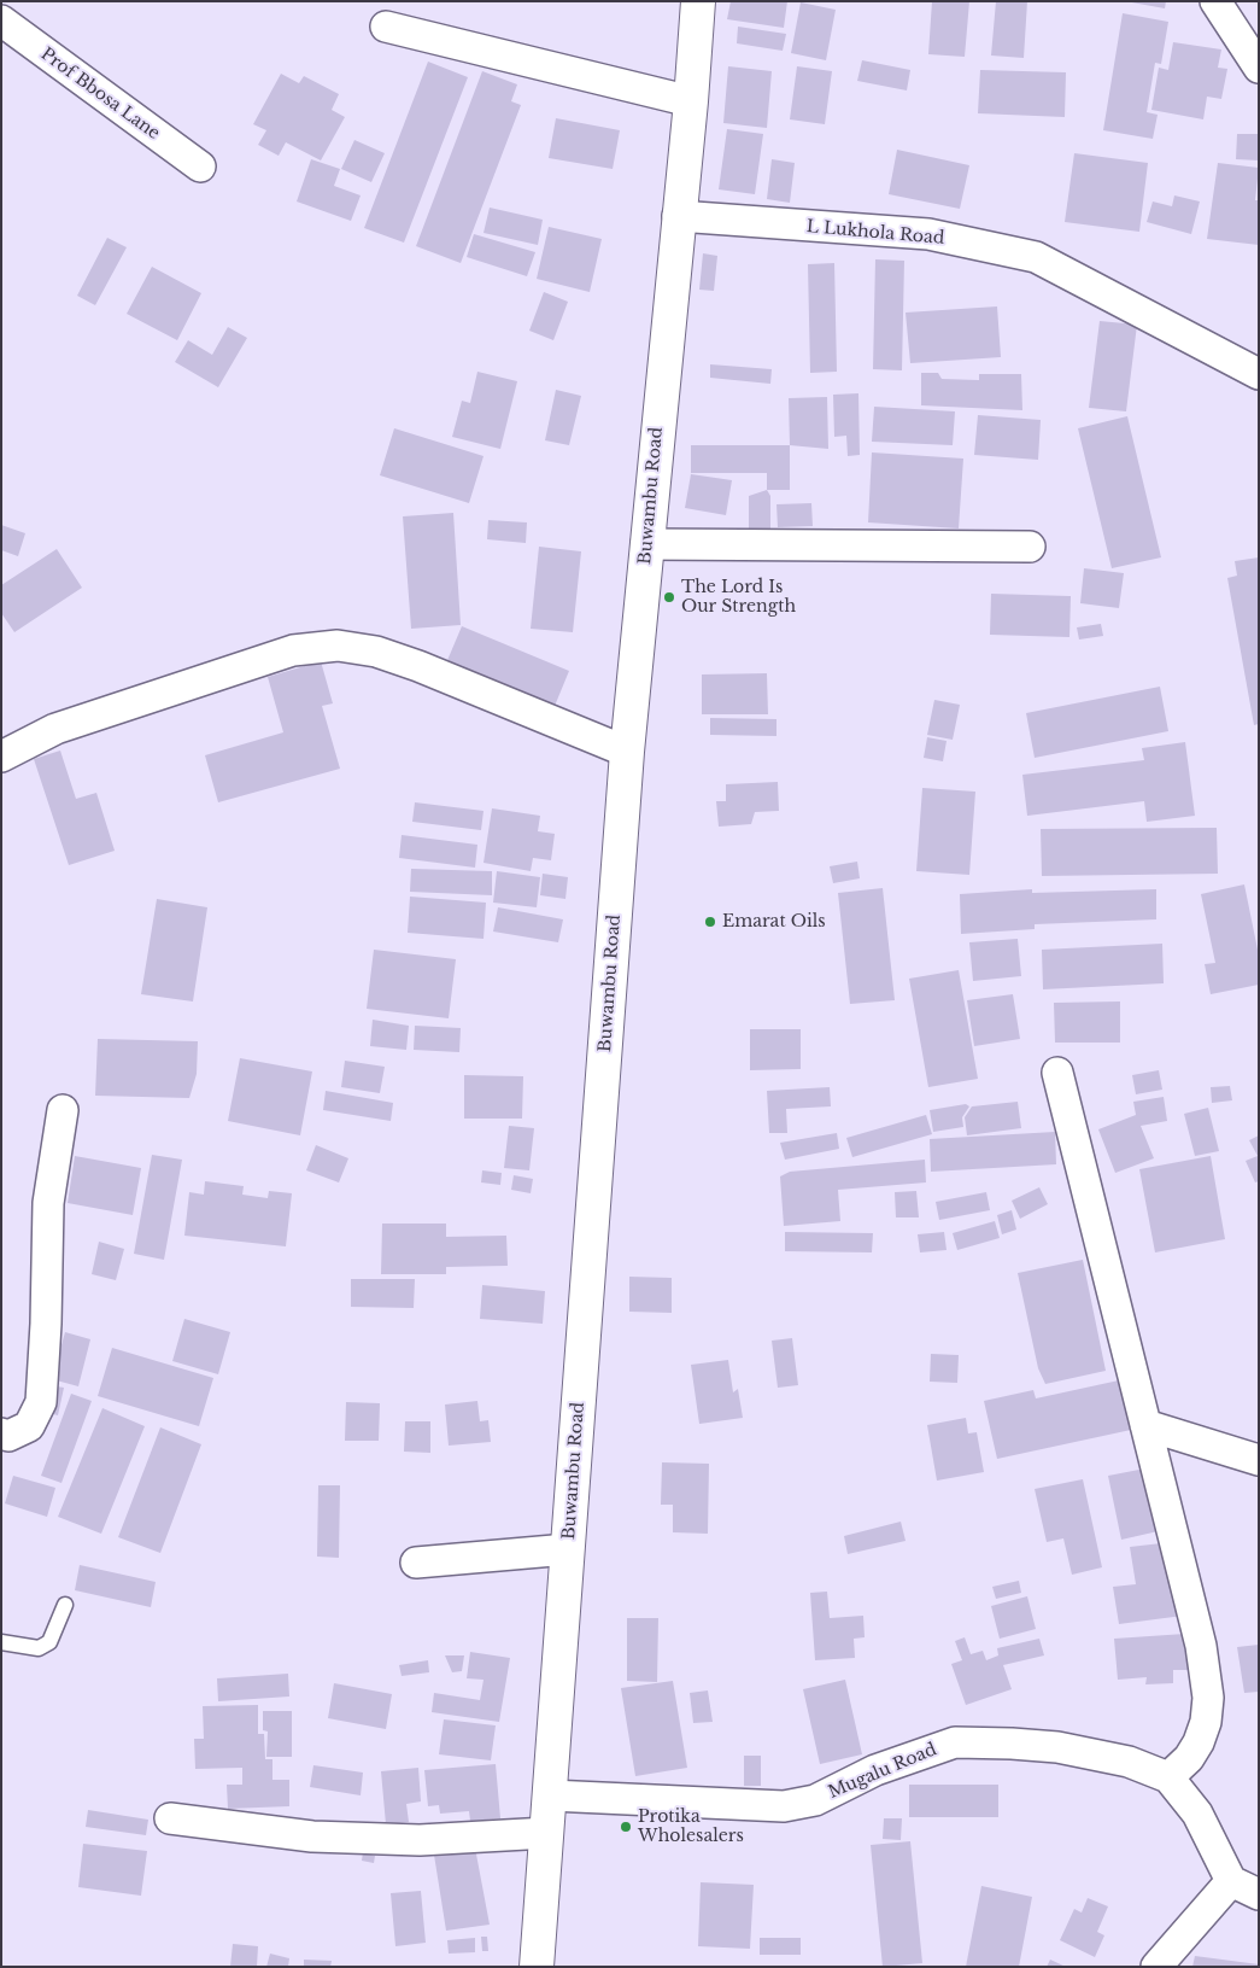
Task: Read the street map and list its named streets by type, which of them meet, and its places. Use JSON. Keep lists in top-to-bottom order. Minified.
{"streets":{"street":["Prof Bbosa Lane","L Lukhola Road","Buwambu Road","Mugalu Road"]},"crossings":[["L Lukhola Road","Buwambu Road"],["Buwambu Road","Mugalu Road"]],"places":["The Lord Is Our Strength","Emarat Oils","Protika Wholesalers"]}
